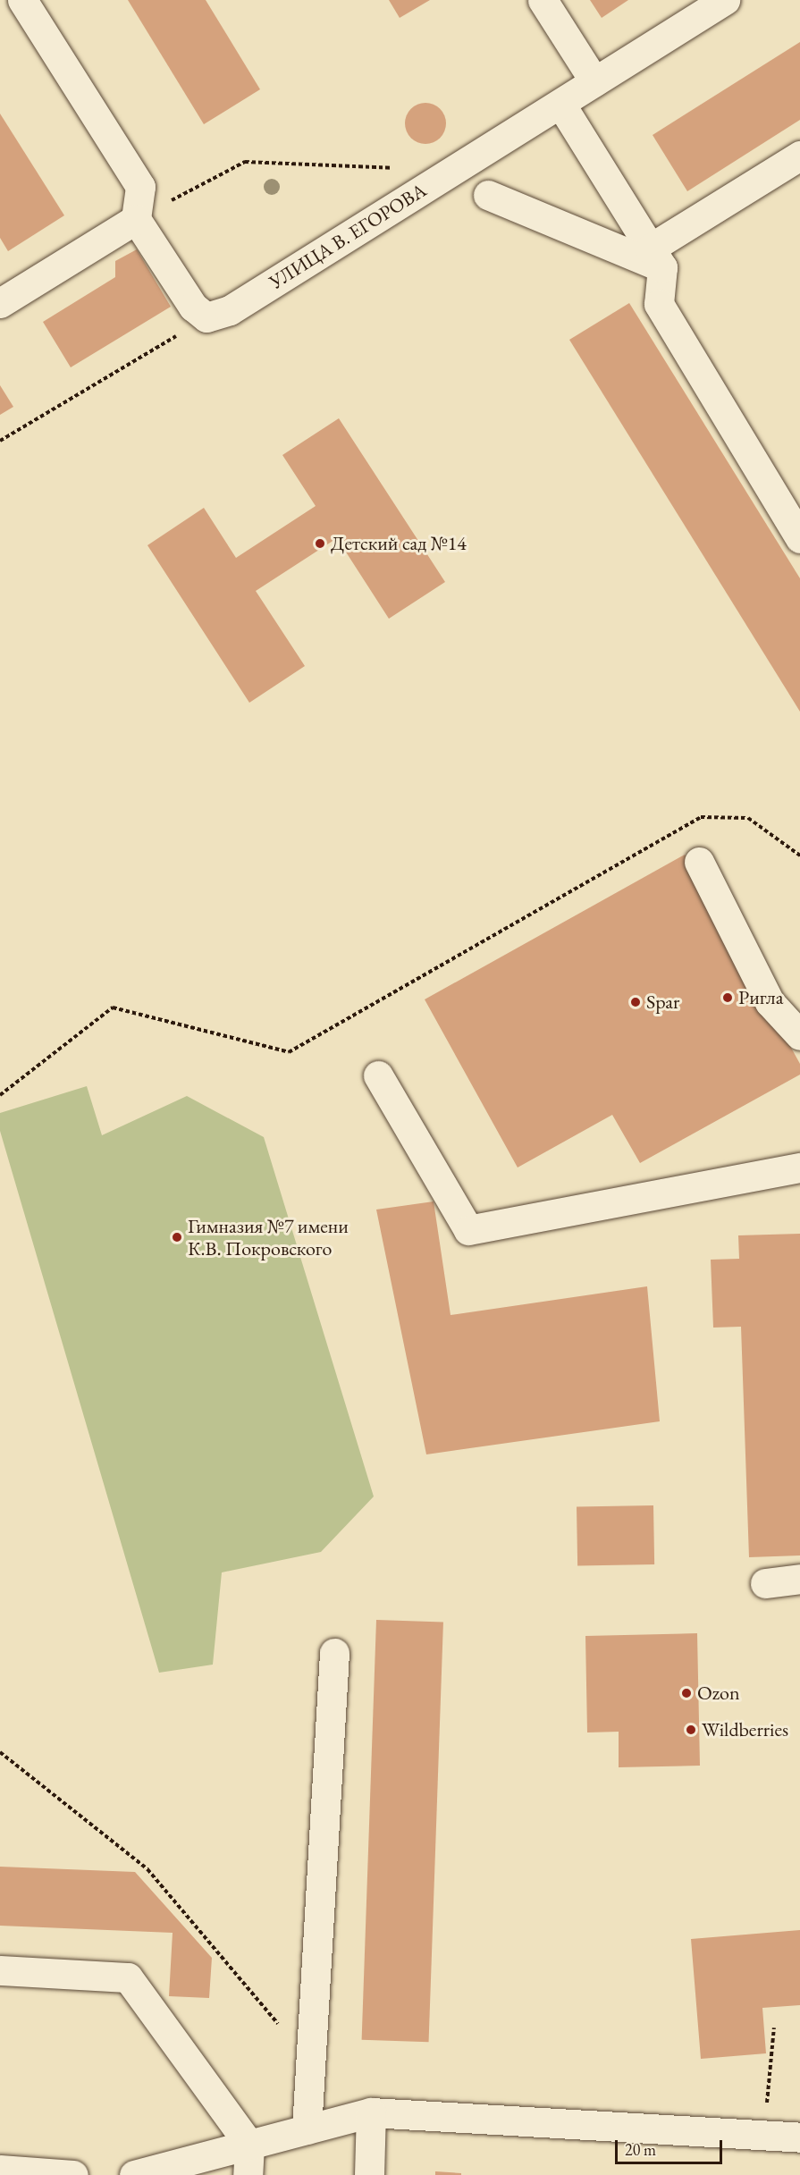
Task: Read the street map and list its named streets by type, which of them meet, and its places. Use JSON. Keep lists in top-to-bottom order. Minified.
{"streets":{"street":["УЛИЦА В. ЕГОРОВА"]},"places":["Детский сад №14","Ригла","Spar","Гимназия №7 имени К.В. Покровского","Ozon","Wildberries"],"scale_bar":"20 m"}
